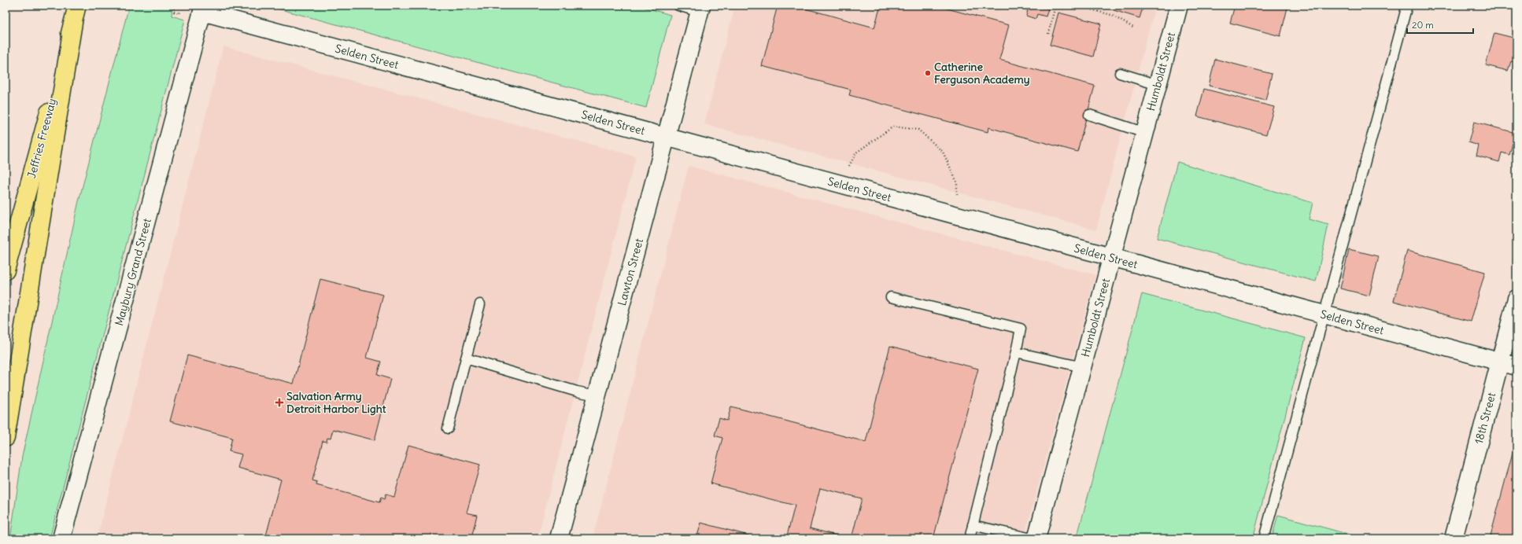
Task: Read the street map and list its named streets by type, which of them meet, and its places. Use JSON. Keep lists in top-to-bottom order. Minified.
{"streets":{"highway":["Jeffries Freeway"],"street":["Selden Street","Humboldt Street","Maybury Grand Street","Lawton Street","18th Street"]},"crossings":[["Selden Street","Humboldt Street"],["Selden Street","Maybury Grand Street"],["Selden Street","Lawton Street"],["Selden Street","18th Street"]],"places":{"other":["Catherine Ferguson Academy"],"health":["Salvation Army Detroit Harbor Light"]},"scale_bar":"20 m"}
